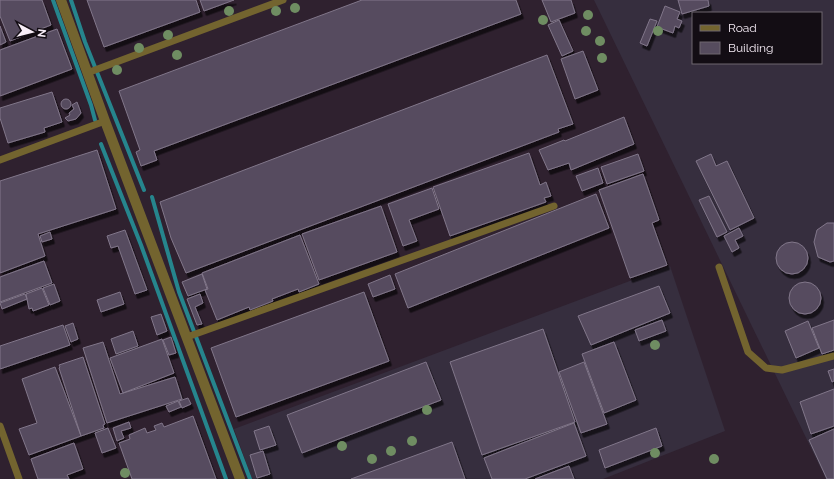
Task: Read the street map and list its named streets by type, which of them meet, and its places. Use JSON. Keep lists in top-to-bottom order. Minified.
{"legend":["Road","Building"],"north":"right"}
